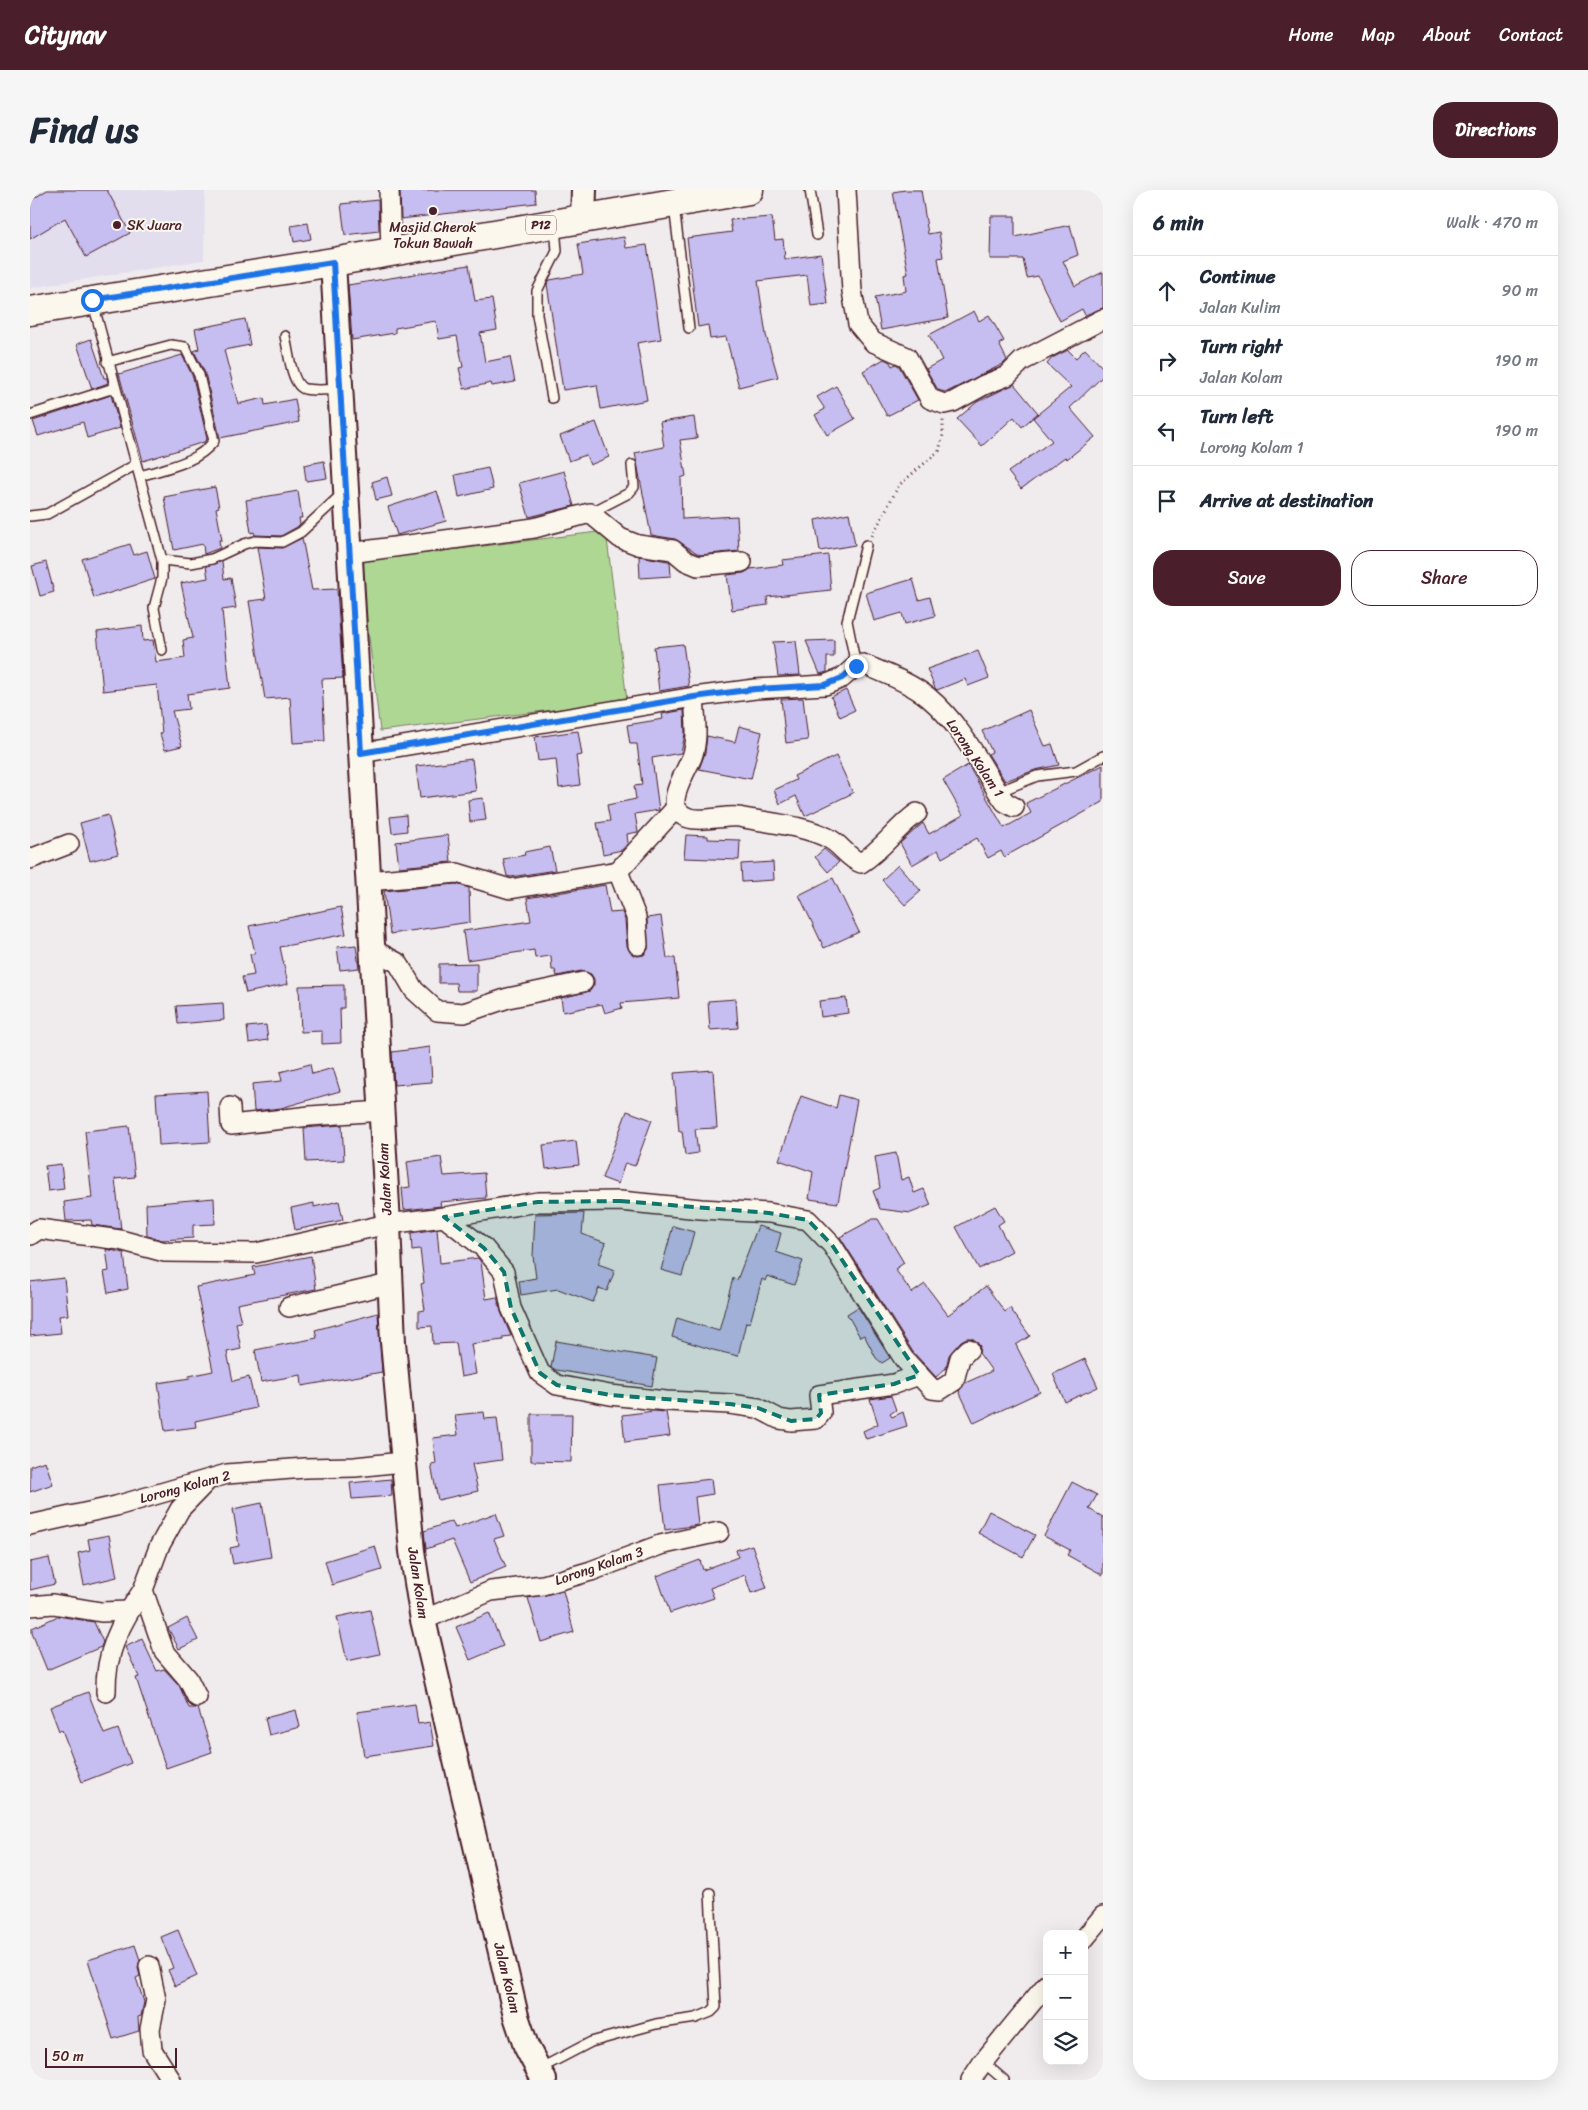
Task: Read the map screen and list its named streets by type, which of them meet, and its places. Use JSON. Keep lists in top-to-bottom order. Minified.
{"streets":{"main road":["P12"],"street":["Lorong Kolam 1","Jalan Kolam","Lorong Kolam 2","Lorong Kolam 3"]},"crossings":[["P12","Jalan Kolam"],["Jalan Kolam","Lorong Kolam 2"],["Jalan Kolam","Lorong Kolam 3"]],"places":["Masjid Cherok Tokun Bawah","SK Juara"],"scale_bar":"50 m","page":{"header":"Citynav","nav":["Home","Map","About","Contact"],"title":"Find us","buttons":["Directions",["Save","Share"]],"heading":["6 min","Walk · 470 m"],"list":[["Continue","Jalan Kulim","90 m"],["Turn right","Jalan Kolam","190 m"],["Turn left","Lorong Kolam 1","190 m"],"Arrive at destination"],"map_buttons":["+","−"],"scale":"50 m"}}
